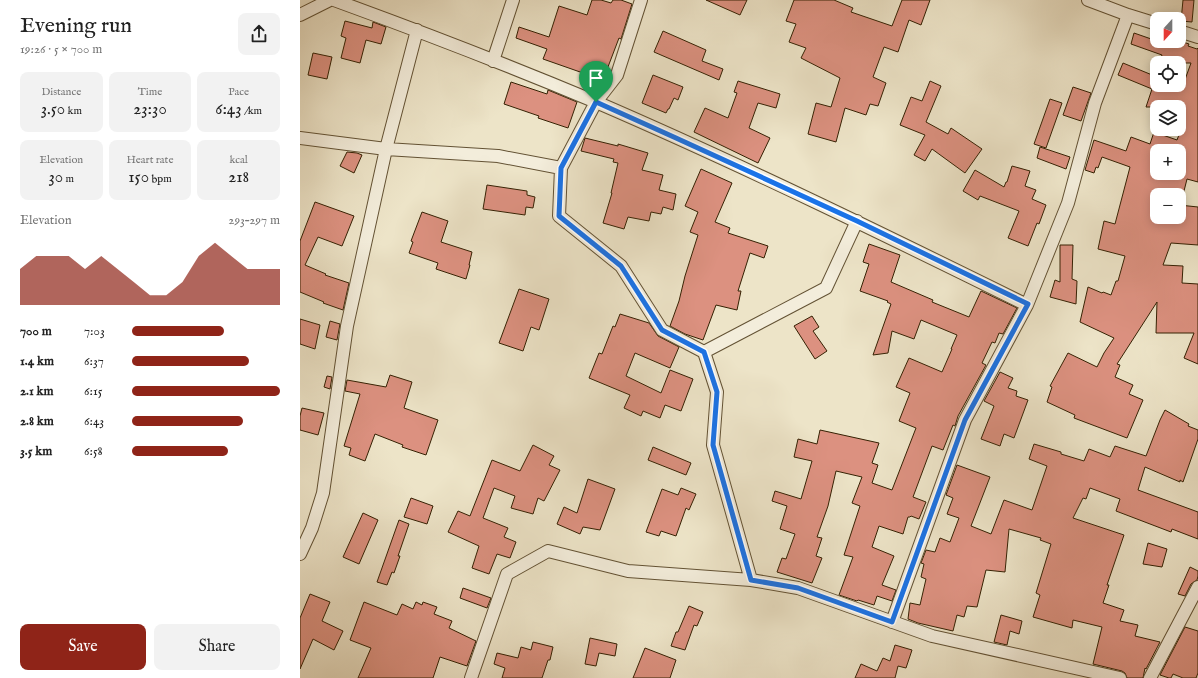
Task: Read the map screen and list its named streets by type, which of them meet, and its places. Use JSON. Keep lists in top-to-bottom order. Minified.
{"north":"bottom","page":{"heading":["Evening run","19:26 · 5 × 700 m"],"map_buttons":["+","−"],"stats":[["Distance","3.50 km"],["Time","23:30"],["Pace","6:43 /km"],["Elevation","30 m"],["Heart rate","150 bpm"],["kcal","218"]],"chart":["Elevation","293–297 m"],"list":[{"name":"700 m","note":"7:03"},{"name":"1.4 km","note":"6:37"},{"name":"2.1 km","note":"6:15"},{"name":"2.8 km","note":"6:43"},{"name":"3.5 km","note":"6:58"}],"buttons":["Save","Share"]}}
